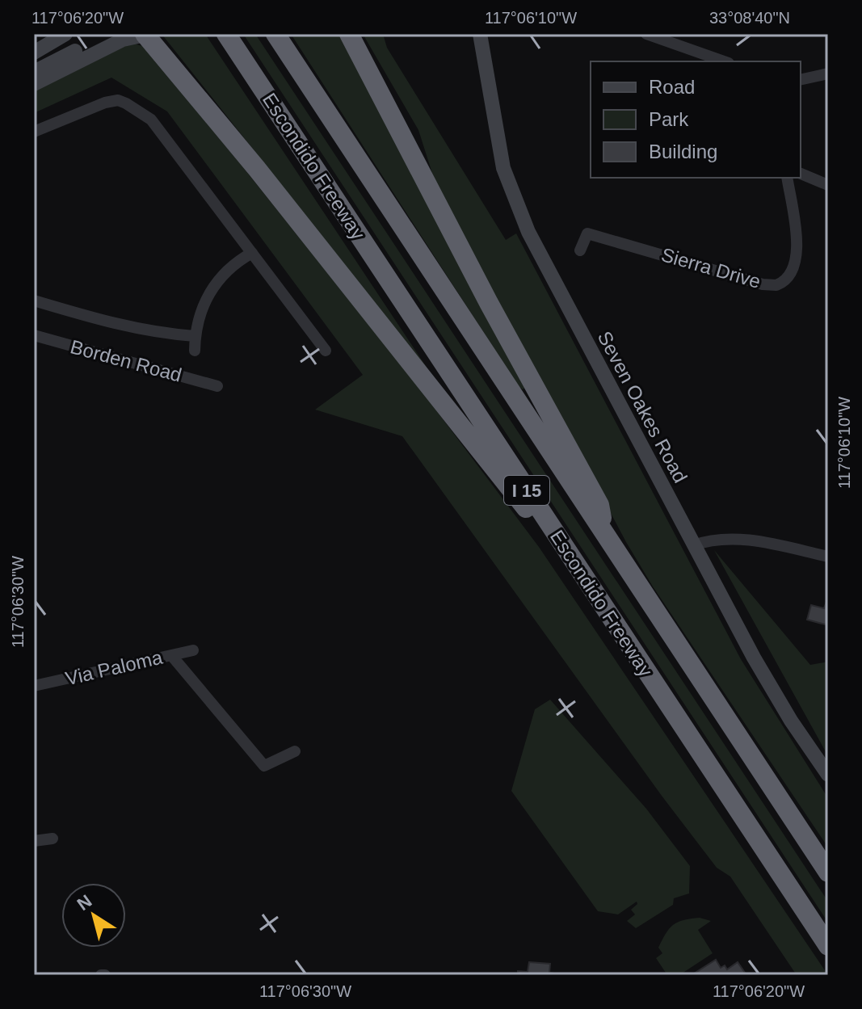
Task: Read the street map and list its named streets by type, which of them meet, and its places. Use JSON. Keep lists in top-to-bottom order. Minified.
{"streets":{"highway":["Escondido Freeway","I 15"],"street":["Sierra Drive","Borden Road","Seven Oakes Road","Via Paloma"]},"legend":["Road","Park","Building"],"north":"top left","coordinates":["117°06'20\"W","117°06'10\"W","33°08'40\"N","117°06'30\"W"]}
